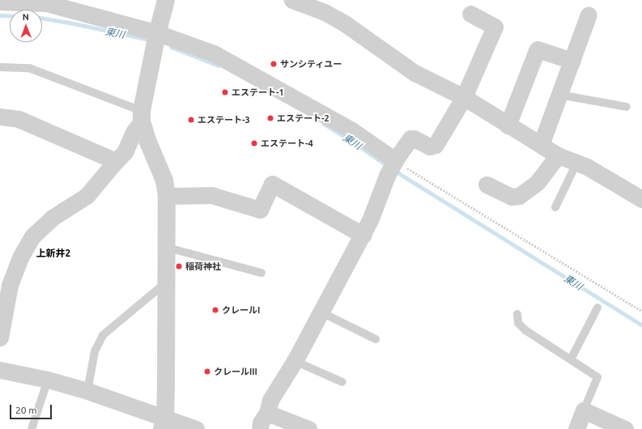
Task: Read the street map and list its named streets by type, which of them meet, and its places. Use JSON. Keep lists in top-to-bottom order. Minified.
{"districts":["上新井2"],"water":["東川"],"places":["サンシティユー","エステート-1","エステート-2","エステート-3","エステート-4","稲荷神社","クレールI","クレールIII"],"scale_bar":"20 m","north":"top"}
